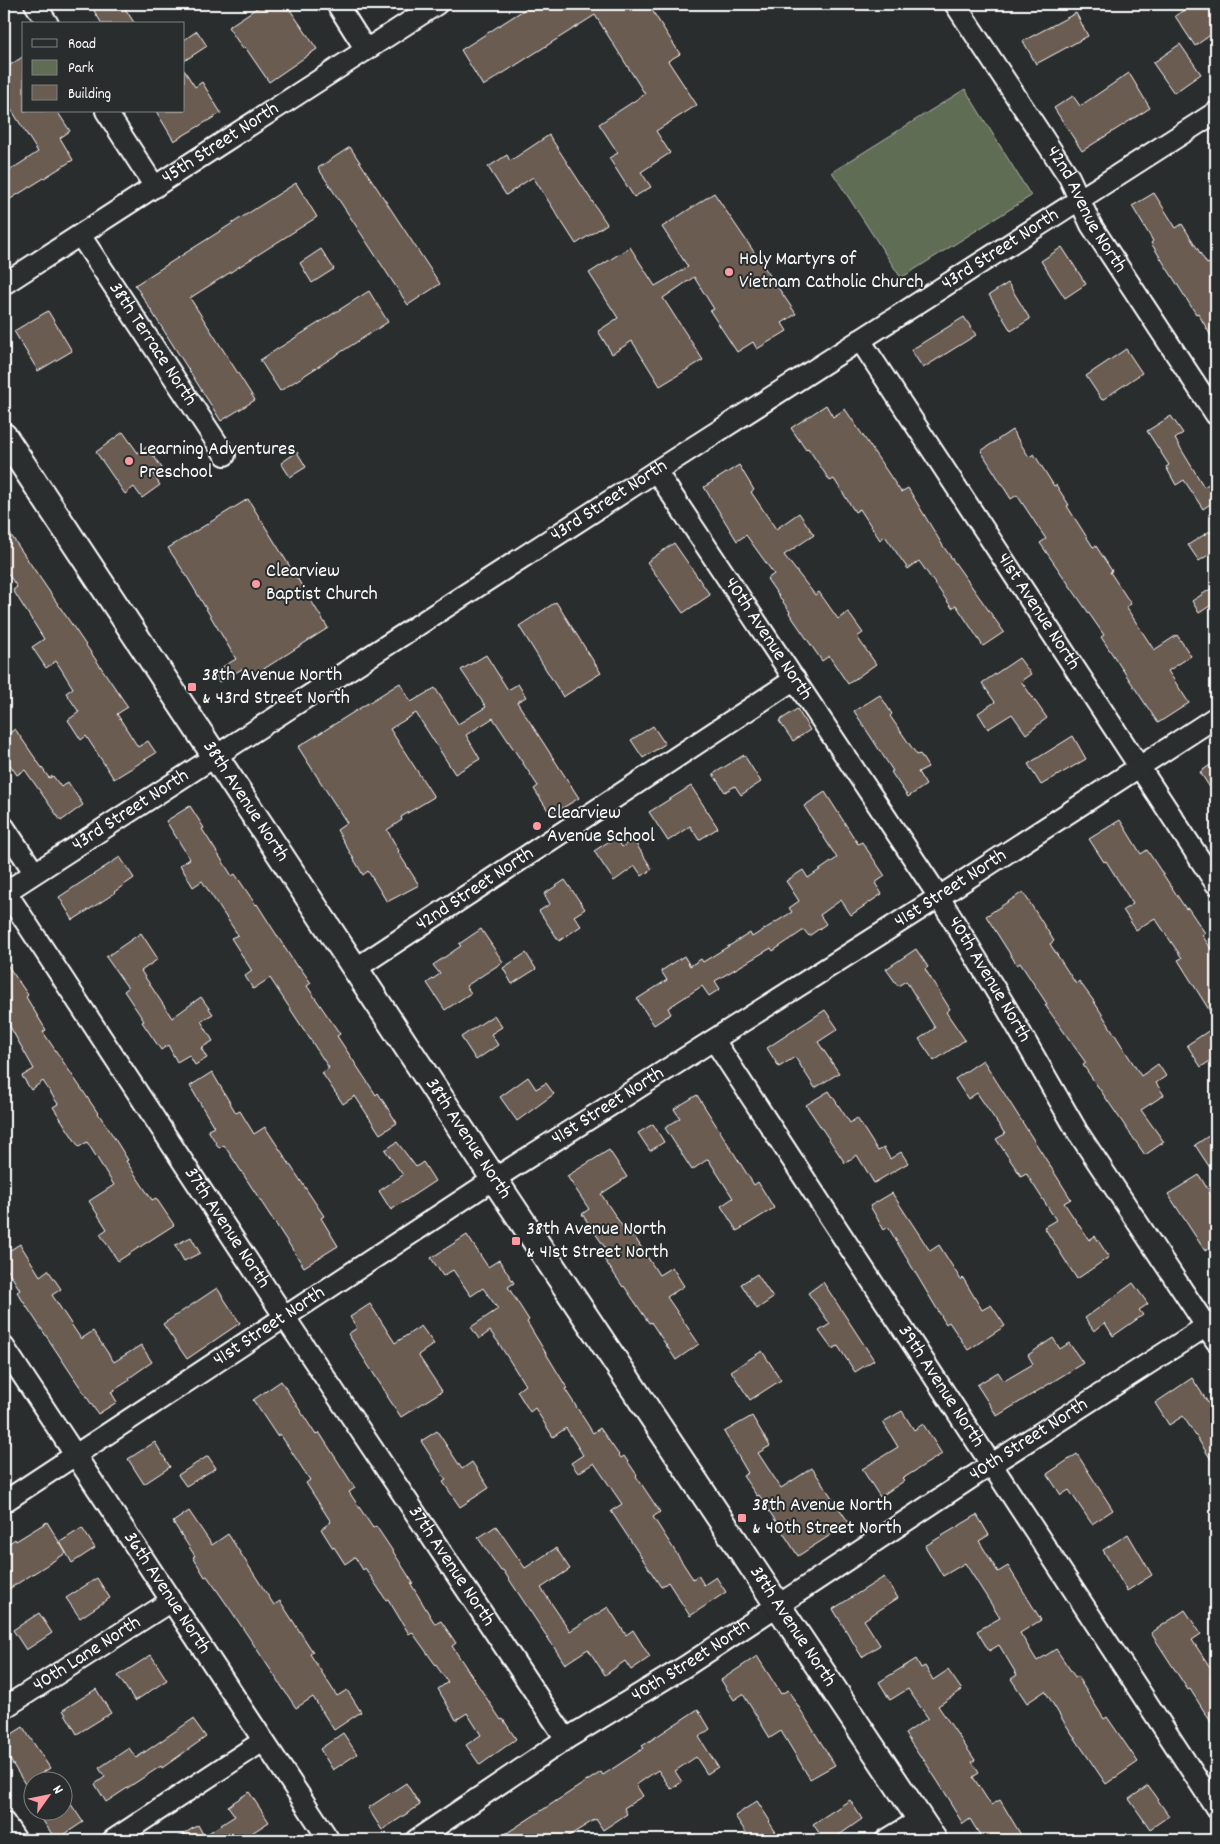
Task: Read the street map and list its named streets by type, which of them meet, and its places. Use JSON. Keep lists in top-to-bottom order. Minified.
{"streets":{"main road":["38th Avenue North"],"street":["45th Street North","42nd Avenue North","43rd Street North","38th Terrace North","41st Avenue North","40th Avenue North","42nd Street North","41st Street North","37th Avenue North","39th Avenue North","40th Street North","36th Avenue North","40th Lane North"]},"crossings":[["45th Street North","38th Terrace North"],["42nd Avenue North","43rd Street North"],["43rd Street North","41st Avenue North"],["43rd Street North","40th Avenue North"],["43rd Street North","38th Avenue North"],["43rd Street North","37th Avenue North"],["41st Avenue North","41st Street North"],["40th Avenue North","42nd Street North"],["40th Avenue North","41st Street North"],["40th Avenue North","40th Street North"],["38th Avenue North","42nd Street North"],["38th Avenue North","41st Street North"],["38th Avenue North","40th Street North"],["41st Street North","37th Avenue North"],["41st Street North","39th Avenue North"],["41st Street North","36th Avenue North"],["37th Avenue North","40th Street North"],["39th Avenue North","40th Street North"],["36th Avenue North","40th Lane North"]],"places":{"other":["Holy Martyrs of Vietnam Catholic Church","Learning Adventures Preschool","Clearview Baptist Church","Clearview Avenue School"],"transit":["38th Avenue North & 43rd Street North","38th Avenue North & 41st Street North","38th Avenue North & 40th Street North"]},"legend":["Road","Park","Building"],"north":"top right"}
